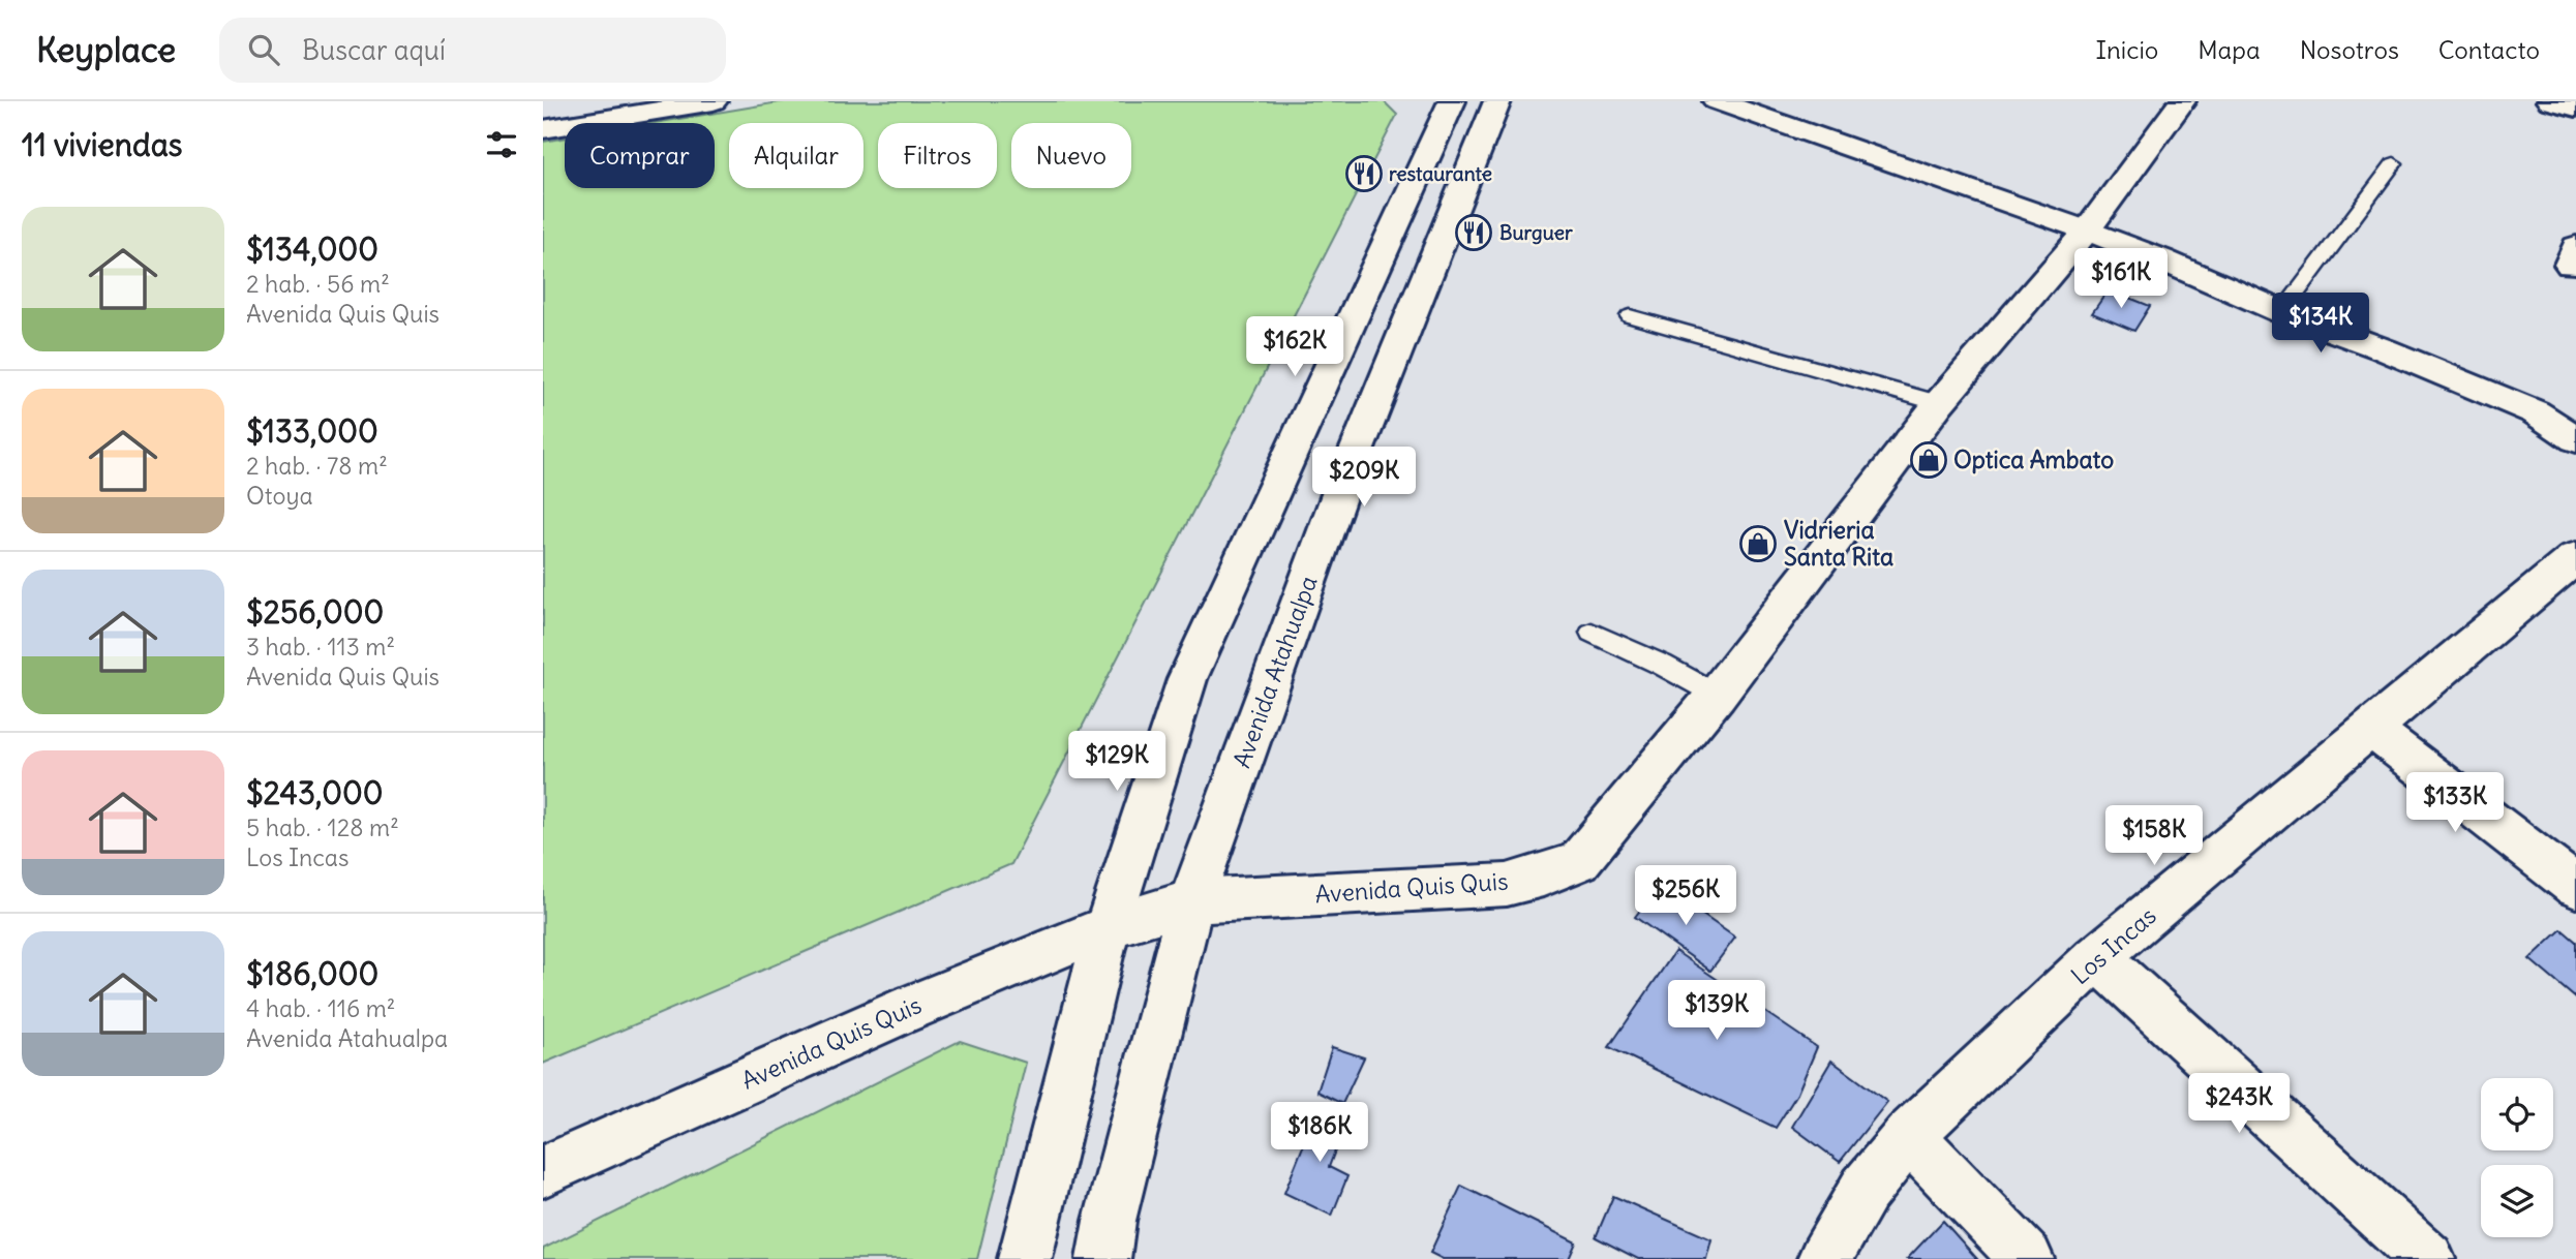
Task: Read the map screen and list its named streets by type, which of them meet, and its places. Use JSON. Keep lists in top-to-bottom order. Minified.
{"streets":{"main road":["Avenida Atahualpa","Avenida Quis Quis","Los Incas"]},"crossings":[["Avenida Atahualpa","Avenida Quis Quis"]],"places":{"restaurant":["restaurante","Burguer"],"shop":["Optica Ambato","Vidrieria Santa Rita"]},"page":{"header":"Keyplace","search":"Buscar aquí","nav":["Inicio","Mapa","Nosotros","Contacto"],"heading":"11 viviendas","chip":["Comprar","Alquilar","Filtros","Nuevo"],"list":[{"name":"$134,000","note":"2 hab. · 56 m² · Avenida Quis Quis"},{"name":"$133,000","note":"2 hab. · 78 m² · Otoya"},{"name":"$256,000","note":"3 hab. · 113 m² · Avenida Quis Quis"},{"name":"$243,000","note":"5 hab. · 128 m² · Los Incas"},{"name":"$186,000","note":"4 hab. · 116 m² · Avenida Atahualpa"}],"price":["$161K","$134K","$162K","$209K","$129K","$133K","$158K","$256K","$139K","$243K","$186K"]}}
